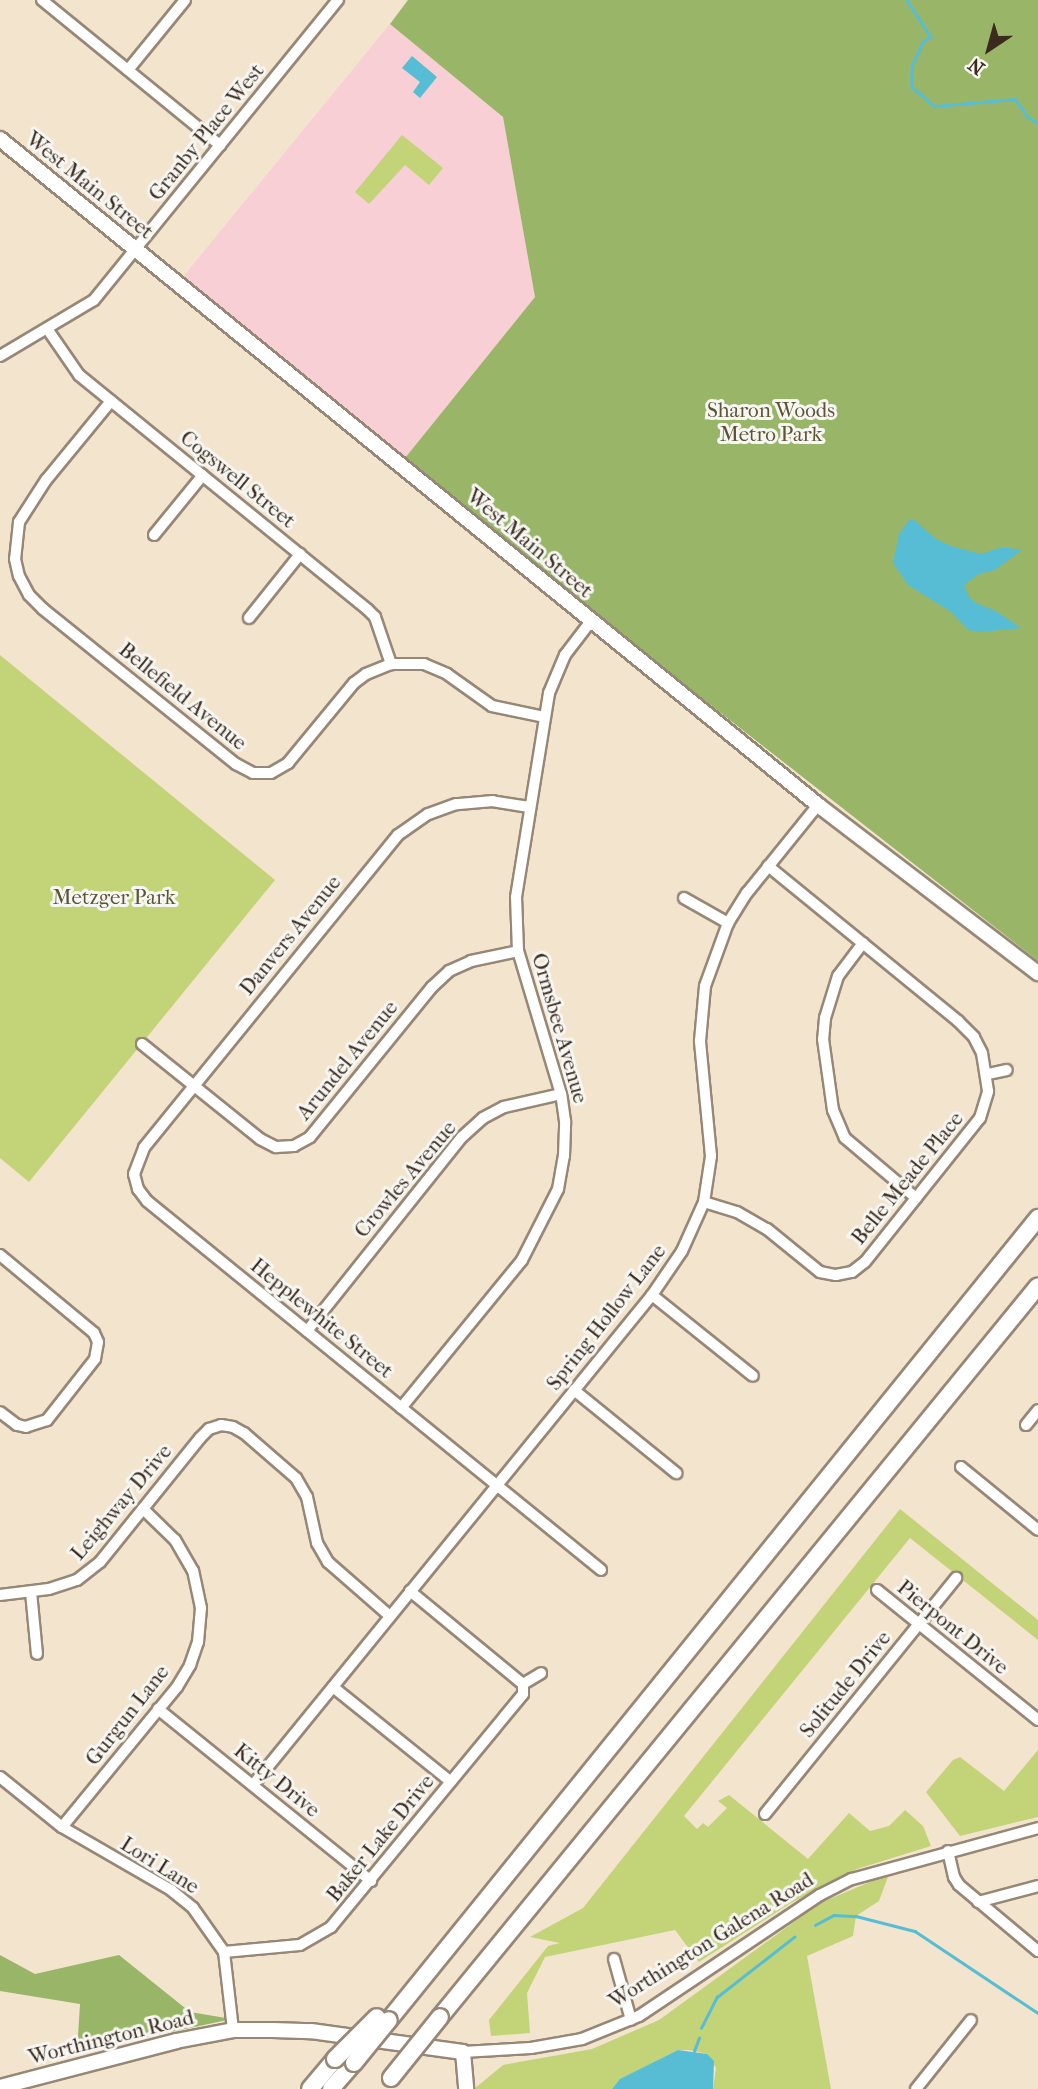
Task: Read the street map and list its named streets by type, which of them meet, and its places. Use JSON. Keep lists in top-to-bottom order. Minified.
{"streets":{"main road":["West Main Street","Worthington Galena Road","Worthington Road"],"street":["Granby Place West","Cogswell Street","Bellefield Avenue","Danvers Avenue","Ormsbee Avenue","Arundel Avenue","Belle Meade Place","Crowles Avenue","Spring Hollow Lane","Hepplewhite Street","Leighway Drive","Pierpont Drive","Solitude Drive","Gurgun Lane","Kitty Drive","Baker Lake Drive","Lori Lane"]},"crossings":[["Granby Place West","West Main Street"],["Granby Place West","Cogswell Street"],["West Main Street","Ormsbee Avenue"],["West Main Street","Spring Hollow Lane"],["Cogswell Street","Bellefield Avenue"],["Bellefield Avenue","Ormsbee Avenue"],["Danvers Avenue","Ormsbee Avenue"],["Danvers Avenue","Arundel Avenue"],["Danvers Avenue","Hepplewhite Street"],["Ormsbee Avenue","Arundel Avenue"],["Ormsbee Avenue","Crowles Avenue"],["Ormsbee Avenue","Hepplewhite Street"],["Belle Meade Place","Spring Hollow Lane"],["Crowles Avenue","Hepplewhite Street"],["Spring Hollow Lane","Hepplewhite Street"],["Spring Hollow Lane","Leighway Drive"],["Spring Hollow Lane","Kitty Drive"],["Leighway Drive","Gurgun Lane"],["Pierpont Drive","Solitude Drive"],["Gurgun Lane","Kitty Drive"],["Gurgun Lane","Lori Lane"],["Kitty Drive","Baker Lake Drive"],["Baker Lake Drive","Lori Lane"],["Lori Lane","Worthington Galena Road"],["Lori Lane","Worthington Road"],["Worthington Galena Road","Worthington Road"]],"parks":["Sharon Woods Metro Park","Metzger Park"],"north":"bottom left"}
